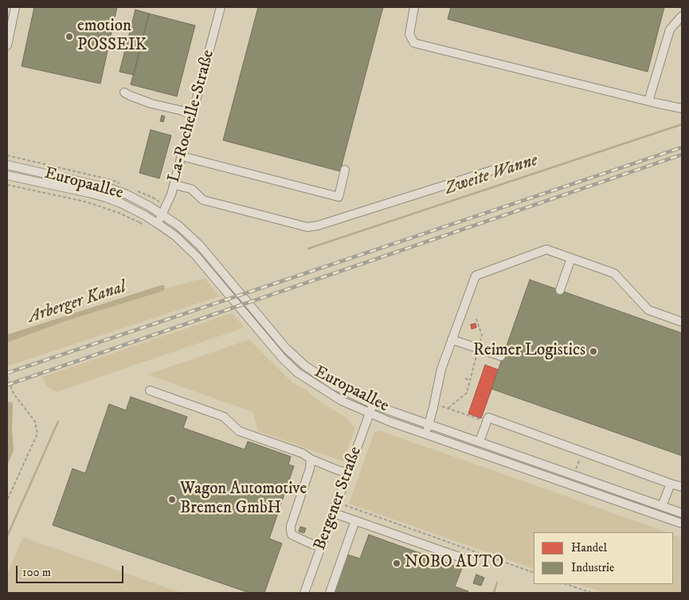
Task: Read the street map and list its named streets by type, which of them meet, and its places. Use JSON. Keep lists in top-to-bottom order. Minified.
{"streets":{"street":["La-Rochelle-Straße","Europaallee","Bergener Straße"]},"crossings":[["La-Rochelle-Straße","Europaallee"],["Europaallee","Bergener Straße"]],"water":["Zweite Wanne","Arberger Kanal"],"places":["emotion POSSEIK","Reimer Logistics","Wagon Automotive Bremen GmbH","NOBO AUTO"],"legend":["Handel","Industrie"],"scale_bar":"100 m"}
